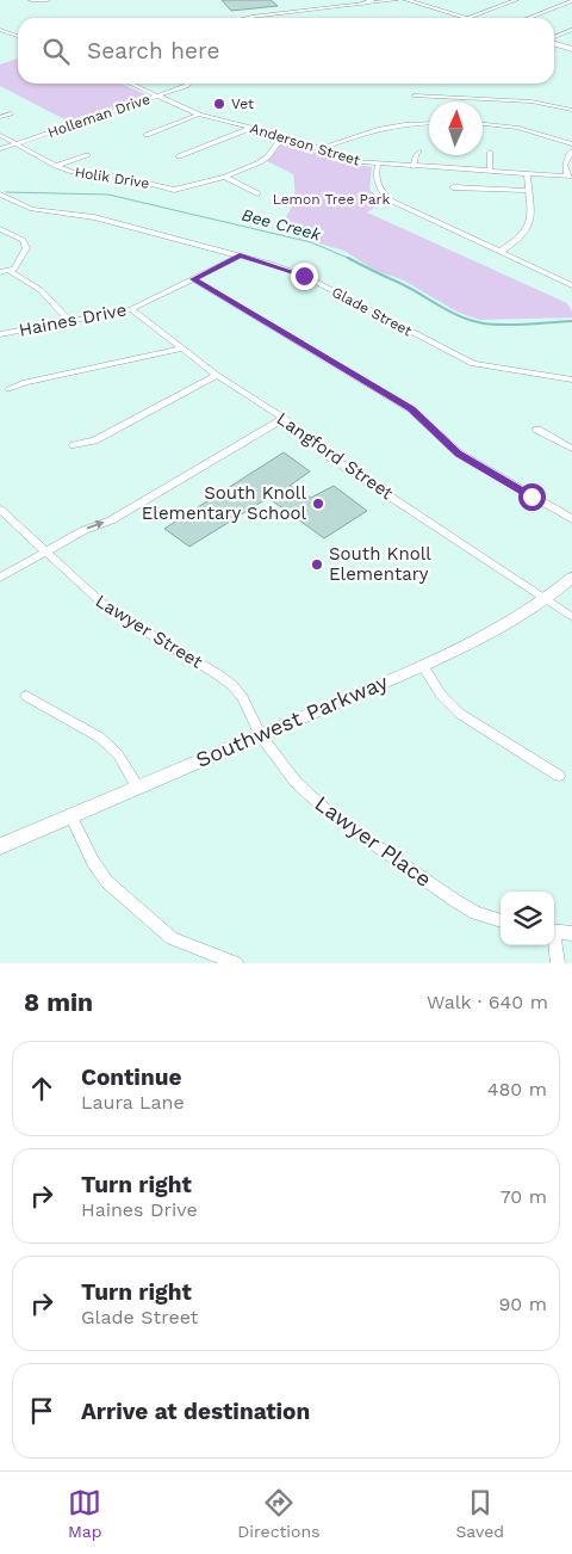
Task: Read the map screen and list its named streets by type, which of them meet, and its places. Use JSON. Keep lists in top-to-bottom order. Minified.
{"streets":{"main road":["Southwest Parkway"],"street":["Holleman Drive","Anderson Street","Holik Drive","Glade Street","Haines Drive","Langford Street","Lawyer Street","Lawyer Place"]},"crossings":[["Holleman Drive","Anderson Street"],["Holleman Drive","Holik Drive"],["Anderson Street","Holik Drive"],["Glade Street","Haines Drive"],["Haines Drive","Langford Street"],["Langford Street","Southwest Parkway"],["Lawyer Street","Southwest Parkway"],["Lawyer Street","Lawyer Place"],["Southwest Parkway","Lawyer Place"]],"water":["Bee Creek"],"parks":["Lemon Tree Park"],"places":["Vet","South Knoll Elementary School","South Knoll Elementary"],"north":"top","page":{"search":"Search here","heading":["8 min","Walk · 640 m"],"list":[["Continue","Laura Lane","480 m"],["Turn right","Haines Drive","70 m"],["Turn right","Glade Street","90 m"],"Arrive at destination"],"nav":["Map","Directions","Saved"]}}
